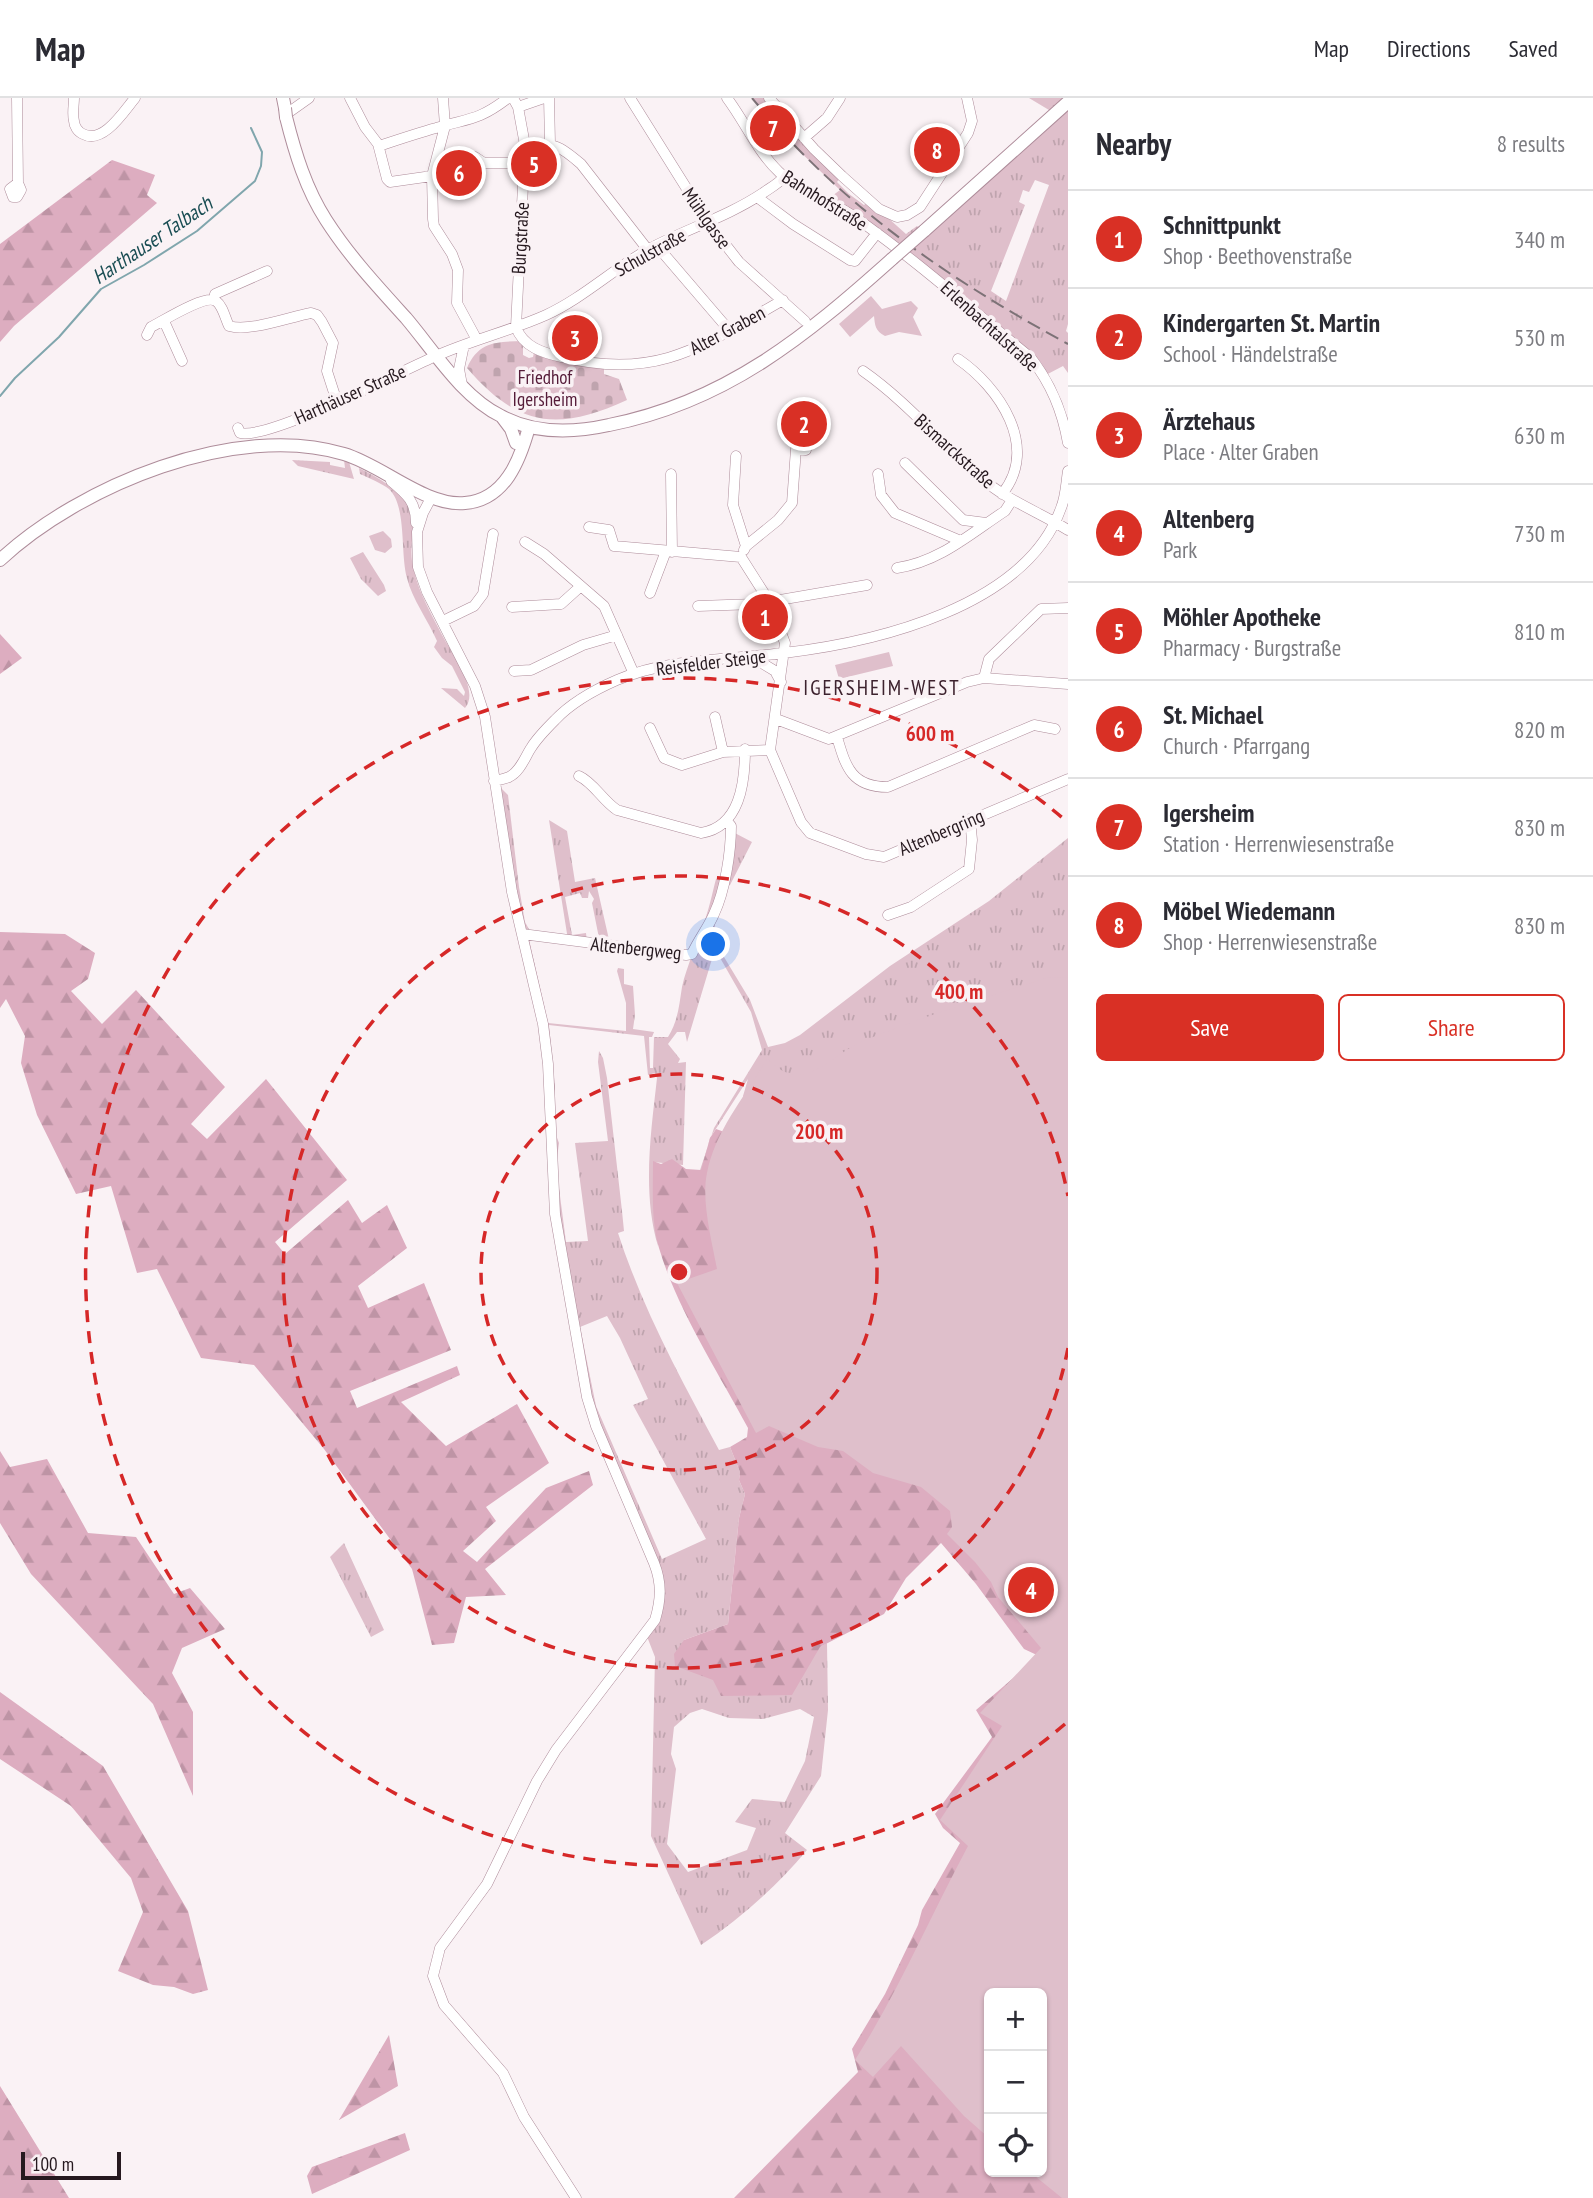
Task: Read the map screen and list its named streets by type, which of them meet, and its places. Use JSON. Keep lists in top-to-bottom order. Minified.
{"streets":{"street":["Bahnhofstraße","Mühlgasse","Burgstraße","Schulstraße","Erlenbachtalstraße","Alter Graben","Harthäuser Straße","Bismarckstraße","Reisfelder Steige","Altenbergring","Altenbergweg"]},"crossings":[["Bahnhofstraße","Schulstraße"],["Bahnhofstraße","Erlenbachtalstraße"],["Mühlgasse","Schulstraße"],["Mühlgasse","Alter Graben"],["Burgstraße","Schulstraße"],["Burgstraße","Alter Graben"],["Burgstraße","Harthäuser Straße"],["Schulstraße","Alter Graben"],["Schulstraße","Harthäuser Straße"],["Alter Graben","Harthäuser Straße"],["Bismarckstraße","Reisfelder Steige"]],"districts":["IGERSHEIM-WEST"],"water":["Harthauser Talbach"],"parks":["Friedhof Igersheim"],"scale_bar":"100 m","page":{"header":"Map","nav":["Map","Directions","Saved"],"heading":["Nearby","8 results"],"pins":["7","8","5","6","3","2","1","4"],"list":[{"mark":"1","name":"Schnittpunkt","note":"Shop · Beethovenstraße","value":"340 m"},{"mark":"2","name":"Kindergarten St. Martin","note":"School · Händelstraße","value":"530 m"},{"mark":"3","name":"Ärztehaus","note":"Place · Alter Graben","value":"630 m"},{"mark":"4","name":"Altenberg","note":"Park","value":"730 m"},{"mark":"5","name":"Möhler Apotheke","note":"Pharmacy · Burgstraße","value":"810 m"},{"mark":"6","name":"St. Michael","note":"Church · Pfarrgang","value":"820 m"},{"mark":"7","name":"Igersheim","note":"Station · Herrenwiesenstraße","value":"830 m"},{"mark":"8","name":"Möbel Wiedemann","note":"Shop · Herrenwiesenstraße","value":"830 m"}],"buttons":["Save","Share"],"map_buttons":["+","−"],"scale":"100 m"},"rings":["600 m","400 m","200 m"]}
